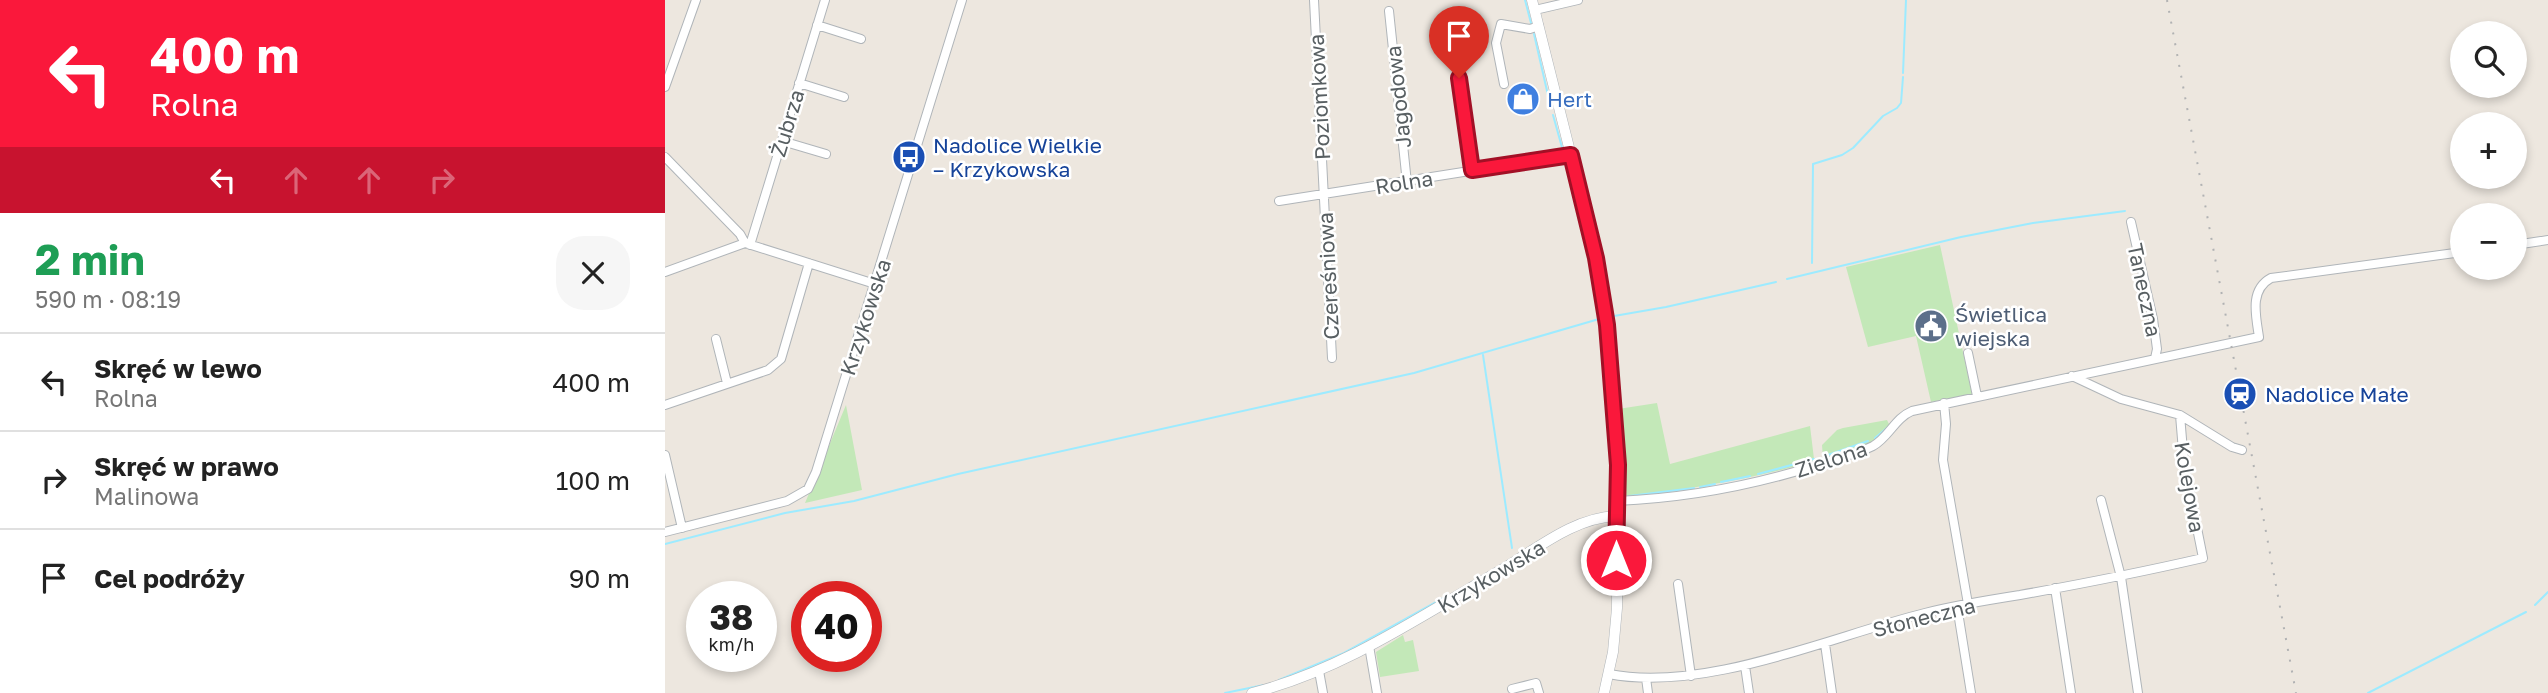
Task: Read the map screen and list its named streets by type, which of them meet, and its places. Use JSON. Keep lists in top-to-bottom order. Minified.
{"streets":{"street":["Poziomkowa","Jagodowa","Żubrza","Rolna","Czereśniowa","Taneczna","Krzykowska","Zielona","Kolejowa","Słoneczna"]},"crossings":[["Poziomkowa","Rolna"],["Poziomkowa","Czereśniowa"],["Jagodowa","Rolna"],["Rolna","Czereśniowa"],["Taneczna","Zielona"],["Kolejowa","Słoneczna"]],"places":{"shop":["Hert"],"bus stop":["Nadolice Wielkie – Krzykowska"],"public building":["Świetlica wiejska"],"station":["Nadolice Małe"]},"page":{"turn":["400 m","Rolna"],"map_buttons":["+","−"],"heading":["2 min","590 m · 08:19"],"list":[{"name":"Skręć w lewo","note":"Rolna","value":"400 m"},{"name":"Skręć w prawo","note":"Malinowa","value":"100 m"},{"name":"Cel podróży","value":"90 m"}],"speed":"38 km/h","limit":"40"}}
